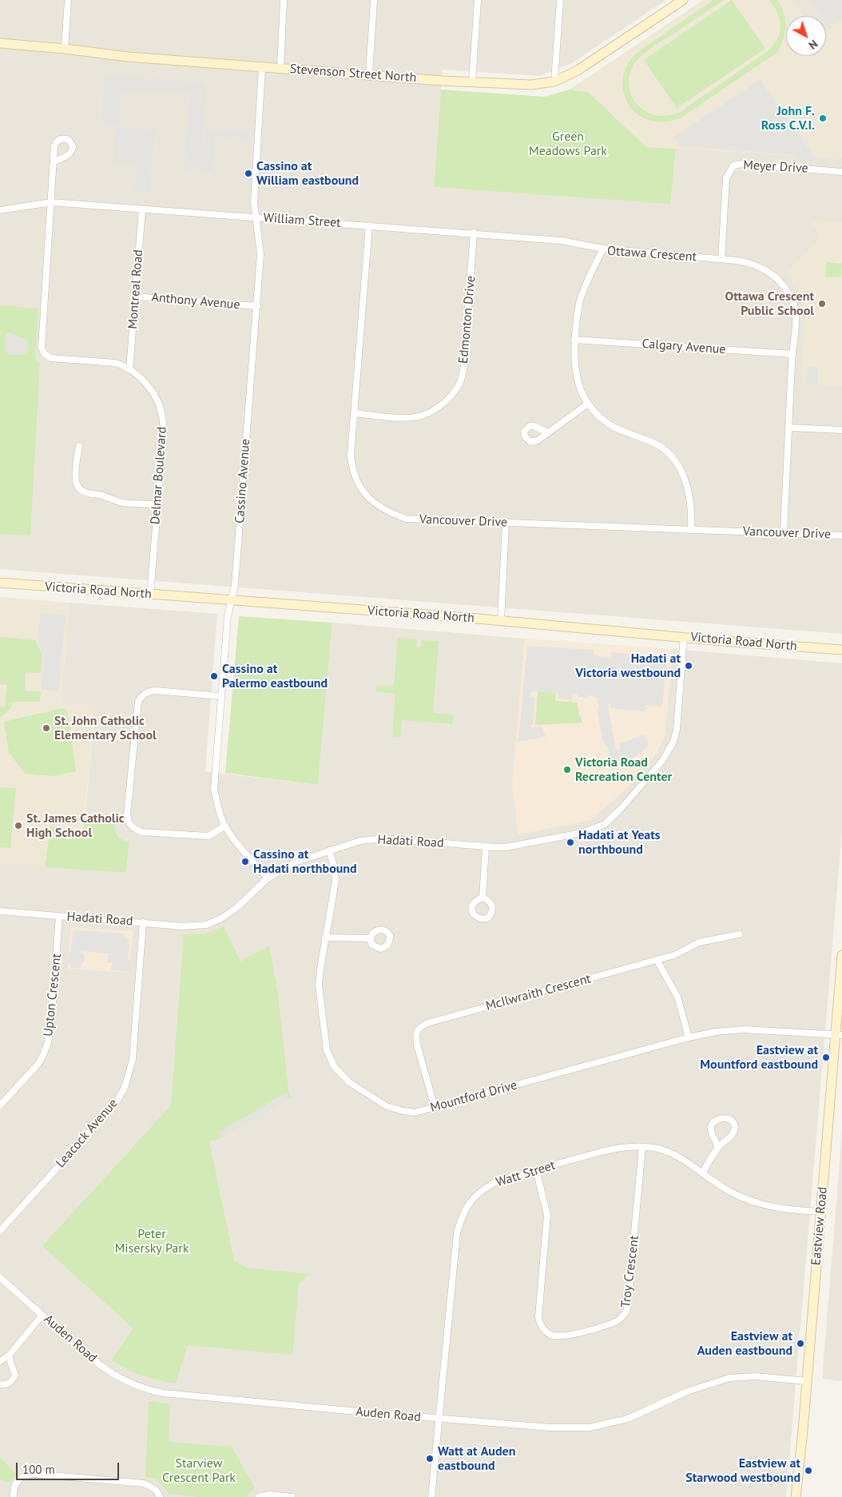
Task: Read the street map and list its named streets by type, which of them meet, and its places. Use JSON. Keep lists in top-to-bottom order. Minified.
{"streets":{"main road":["Stevenson Street North","Victoria Road North","Eastview Road"],"street":["Meyer Drive","William Street","Ottawa Crescent","Montreal Road","Anthony Avenue","Edmonton Drive","Calgary Avenue","Delmar Boulevard","Cassino Avenue","Vancouver Drive","Hadati Road","McIlwraith Crescent","Upton Crescent","Mountford Drive","Leacock Avenue","Watt Street","Troy Crescent","Auden Road"]},"crossings":[["Stevenson Street North","Cassino Avenue"],["Meyer Drive","Ottawa Crescent"],["William Street","Ottawa Crescent"],["William Street","Montreal Road"],["William Street","Edmonton Drive"],["William Street","Delmar Boulevard"],["William Street","Cassino Avenue"],["William Street","Vancouver Drive"],["Ottawa Crescent","Calgary Avenue"],["Ottawa Crescent","Vancouver Drive"],["Montreal Road","Anthony Avenue"],["Montreal Road","Delmar Boulevard"],["Anthony Avenue","Cassino Avenue"],["Edmonton Drive","Vancouver Drive"],["Delmar Boulevard","Victoria Road North"],["Cassino Avenue","Victoria Road North"],["Cassino Avenue","Hadati Road"],["Victoria Road North","Hadati Road"],["Hadati Road","Upton Crescent"],["Hadati Road","Mountford Drive"],["Hadati Road","Leacock Avenue"],["McIlwraith Crescent","Mountford Drive"],["Mountford Drive","Eastview Road"],["Watt Street","Eastview Road"],["Watt Street","Troy Crescent"],["Watt Street","Auden Road"],["Eastview Road","Auden Road"]],"parks":["Green Meadows Park","Peter Misersky Park","Starview Crescent Park"],"places":["John F. Ross C.V.I.","Cassino at William eastbound","Ottawa Crescent Public School","Hadati at Victoria westbound","Cassino at Palermo eastbound","St. John Catholic Elementary School","Victoria Road Recreation Center","St. James Catholic High School","Hadati at Yeats northbound","Cassino at Hadati northbound","Eastview at Mountford eastbound","Eastview at Auden eastbound","Watt at Auden eastbound","Eastview at Starwood westbound"],"scale_bar":"100 m","north":"bottom right"}
